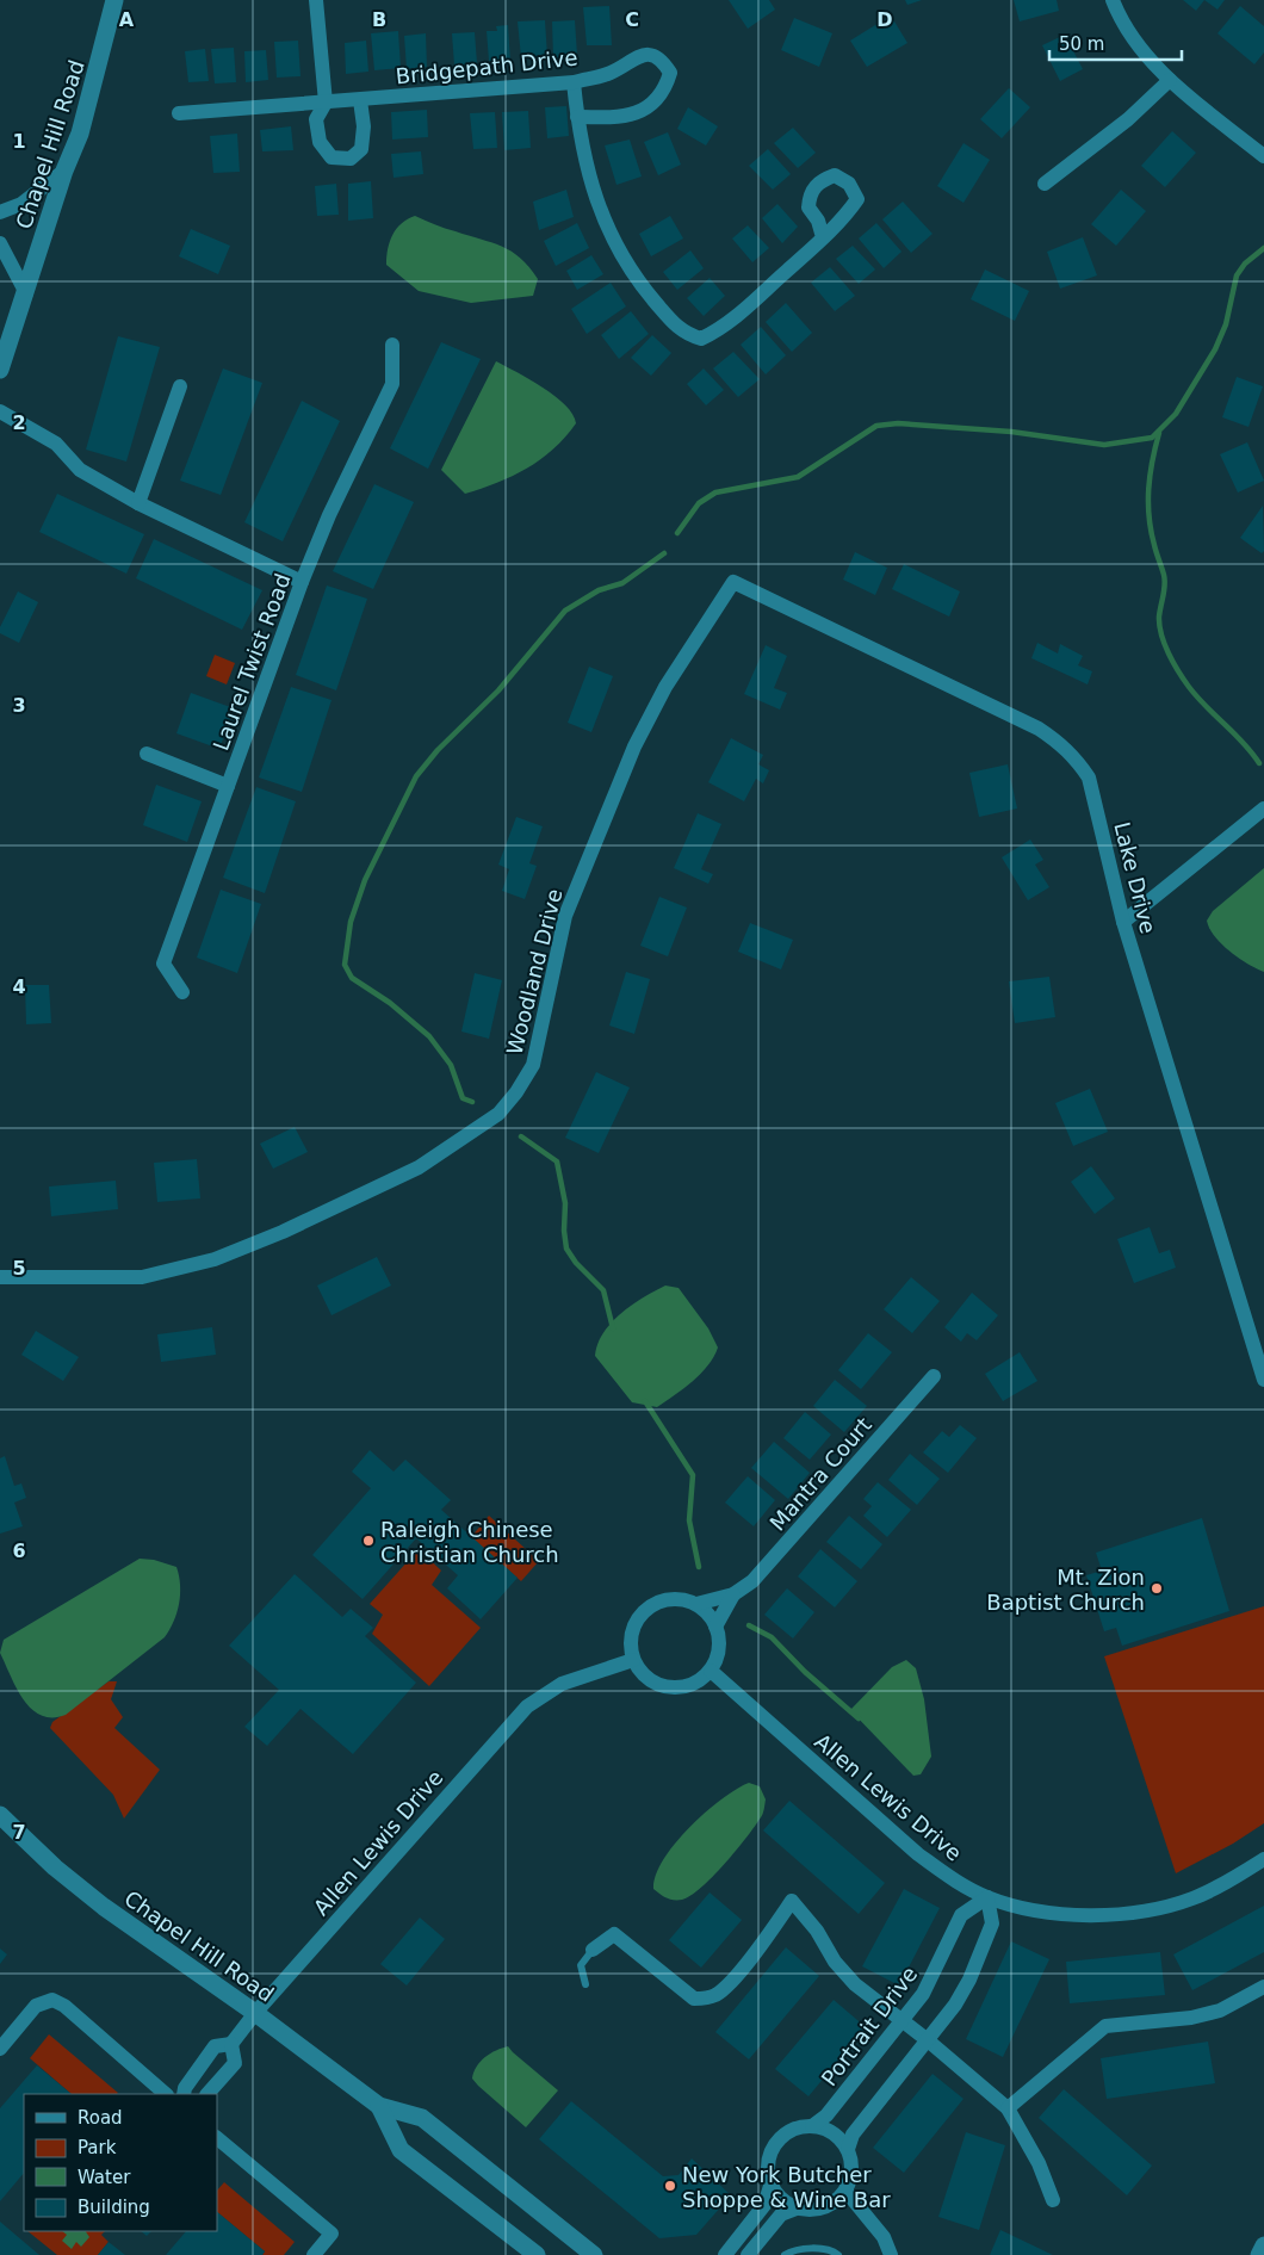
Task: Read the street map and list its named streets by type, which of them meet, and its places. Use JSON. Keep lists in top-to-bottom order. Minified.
{"streets":{"main road":["Chapel Hill Road"],"street":["Bridgepath Drive","Laurel Twist Road","Lake Drive","Woodland Drive","Mantra Court","Allen Lewis Drive","Portrait Drive"]},"crossings":[["Chapel Hill Road","Allen Lewis Drive"],["Lake Drive","Woodland Drive"],["Mantra Court","Allen Lewis Drive"],["Allen Lewis Drive","Portrait Drive"]],"places":["Raleigh Chinese Christian Church","Mt. Zion Baptist Church","New York Butcher Shoppe & Wine Bar"],"legend":["Road","Park","Water","Building"],"scale_bar":"50 m","grid":{"columns":["A","B","C","D"],"rows":["1","2","3","4","5","6","7"]}}
